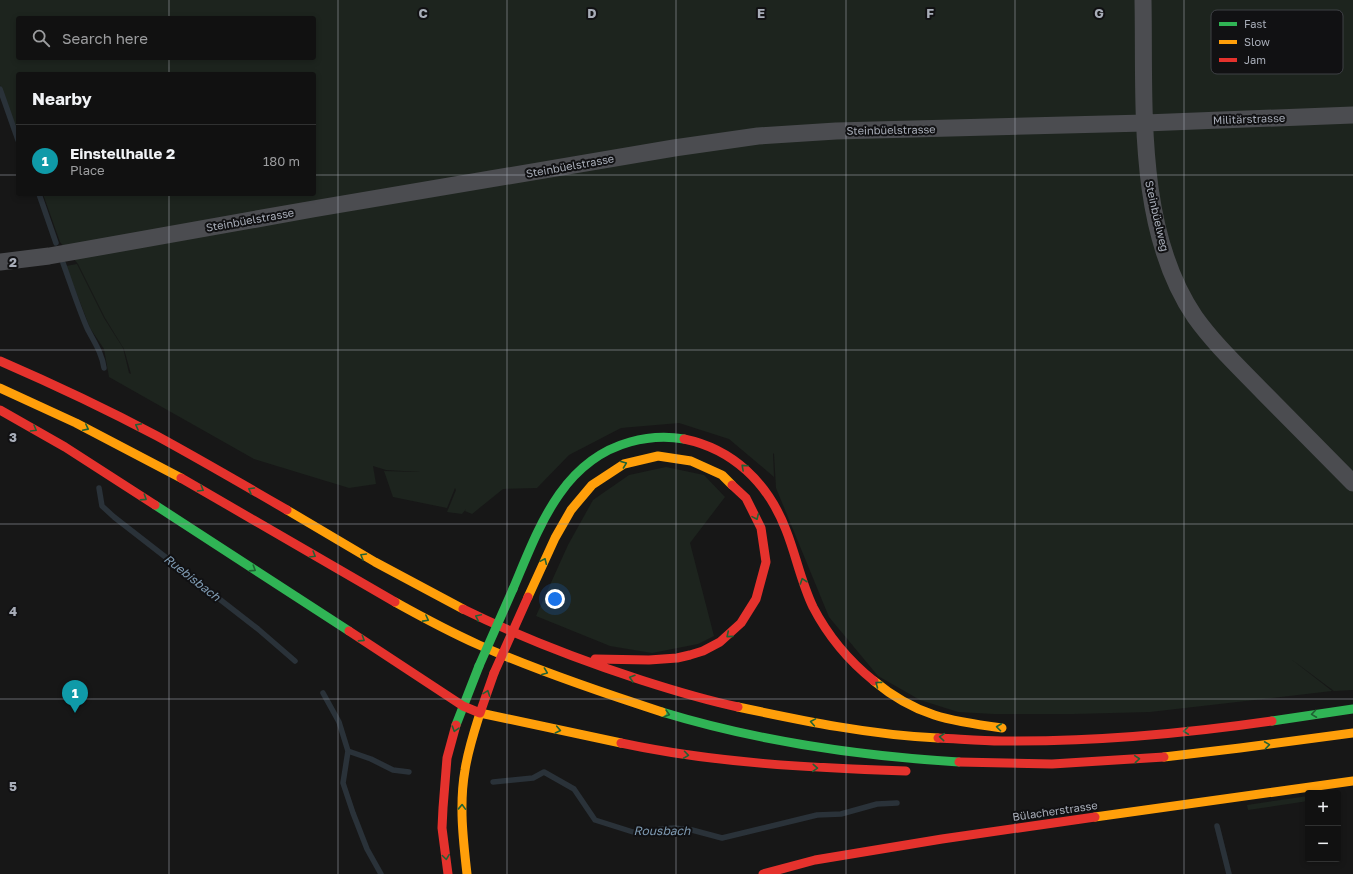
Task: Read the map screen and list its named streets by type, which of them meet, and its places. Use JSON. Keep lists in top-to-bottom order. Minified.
{"streets":{"main road":["Bülacherstrasse"],"street":["Militärstrasse","Steinbüelstrasse","Steinbüelweg"]},"crossings":[["Militärstrasse","Steinbüelstrasse"],["Militärstrasse","Steinbüelweg"],["Steinbüelstrasse","Steinbüelweg"]],"water":["Ruebisbach","Rousbach"],"legend":["Fast","Slow","Jam"],"page":{"search":"Search here","heading":"Nearby","list":[{"mark":"1","name":"Einstellhalle 2","note":"Place","value":"180 m"}],"pins":"1","map_buttons":["+","−"]},"grid":{"columns":["C","D","E","F","G"],"rows":["2","3","4","5"]}}
